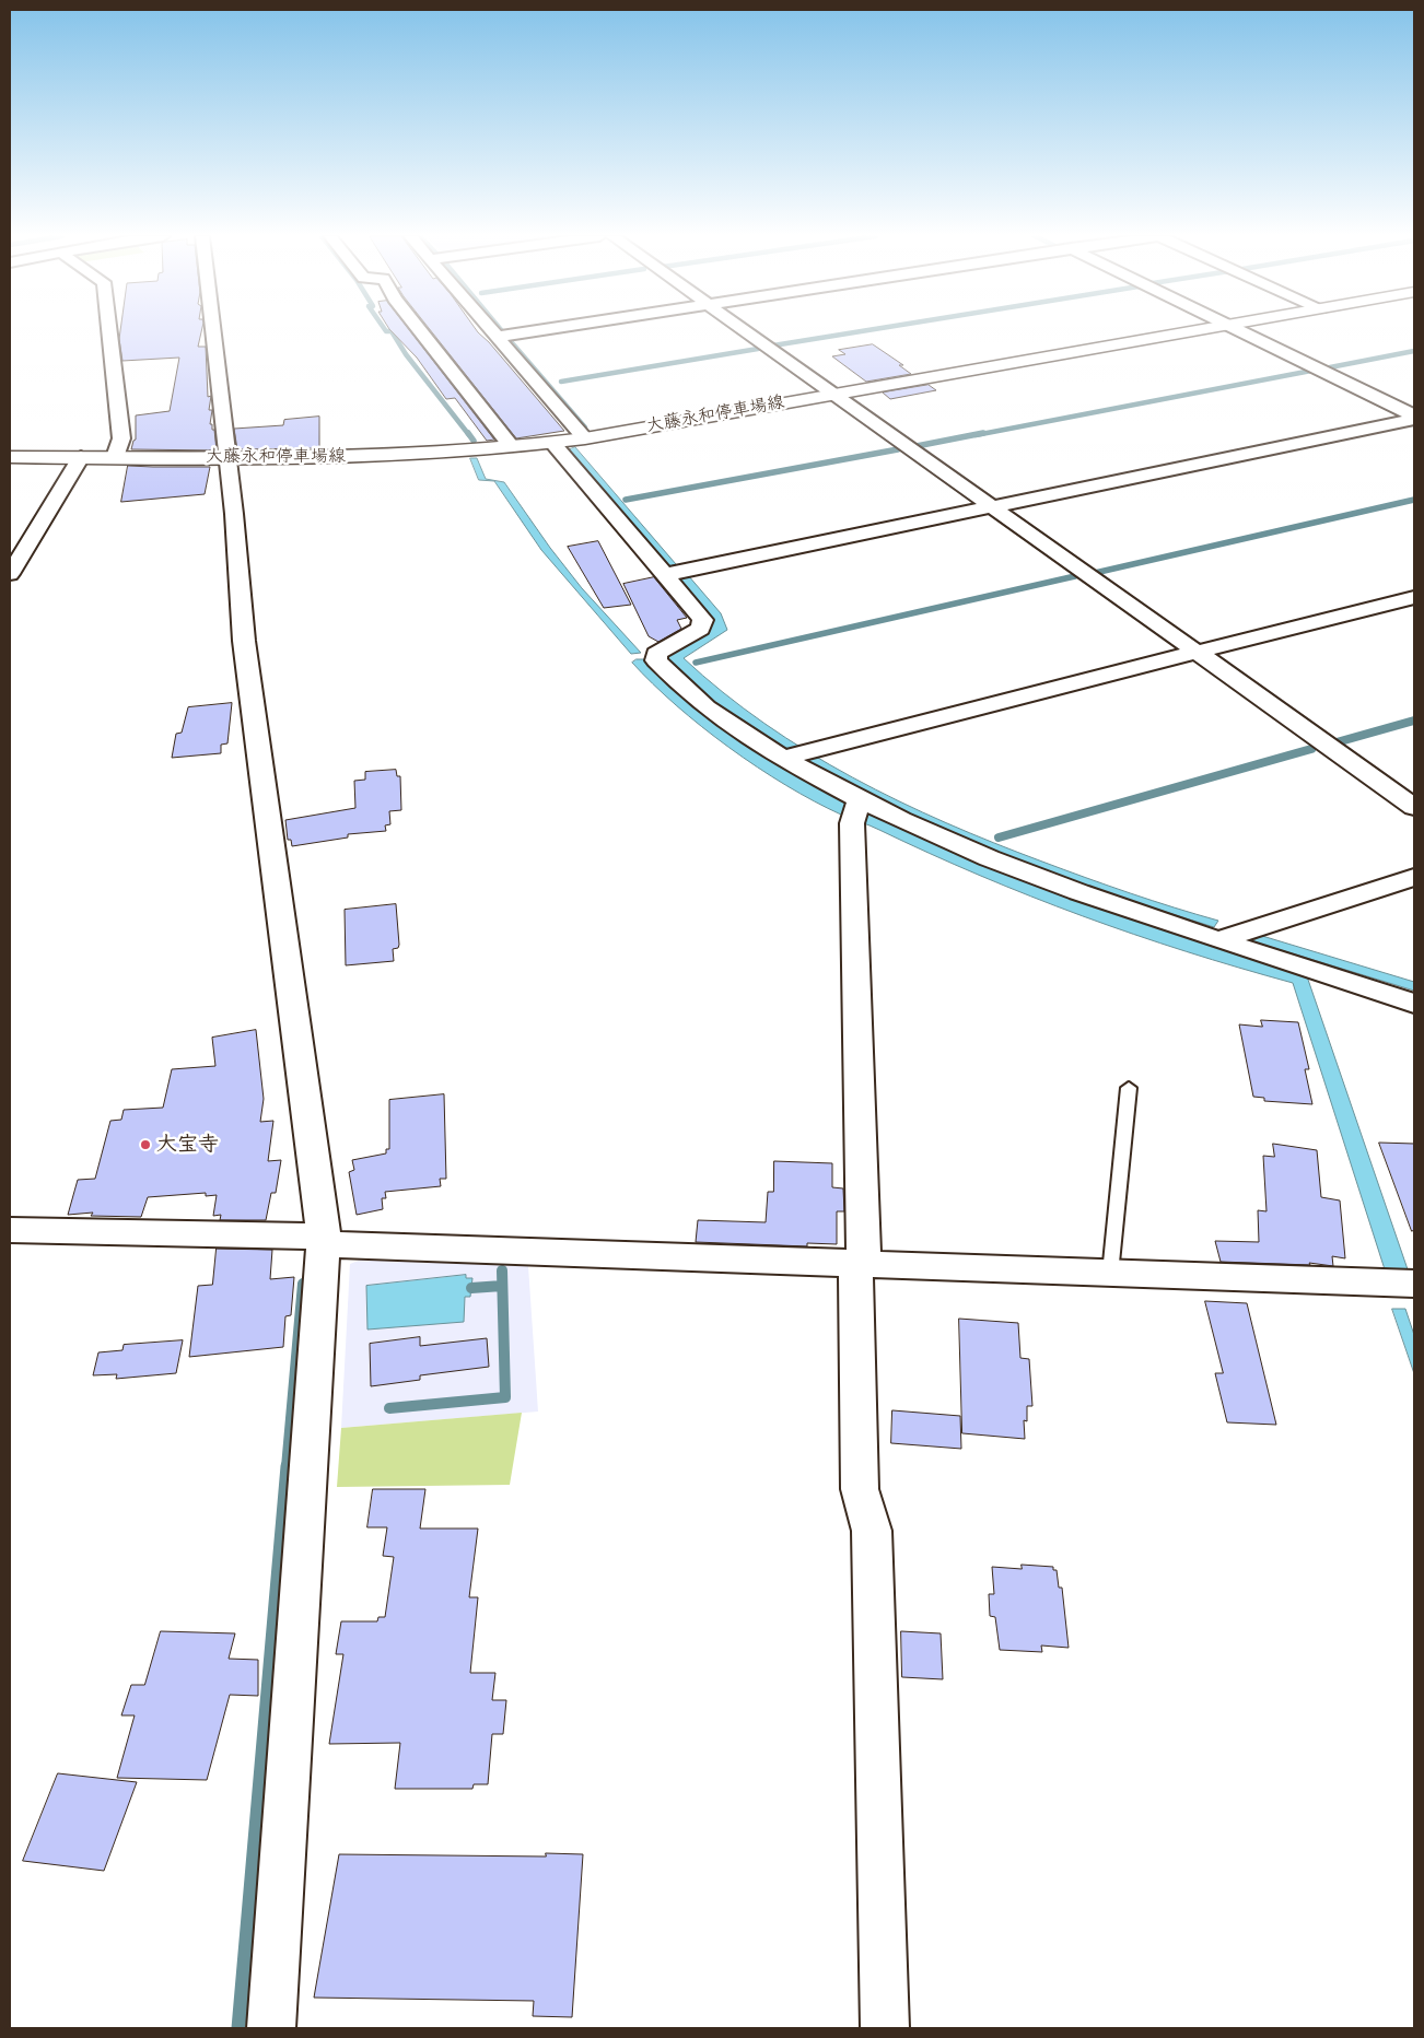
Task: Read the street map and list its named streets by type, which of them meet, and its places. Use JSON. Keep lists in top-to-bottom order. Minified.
{"streets":{"main road":["大藤永和停車場線"]},"places":["大宝寺"]}
